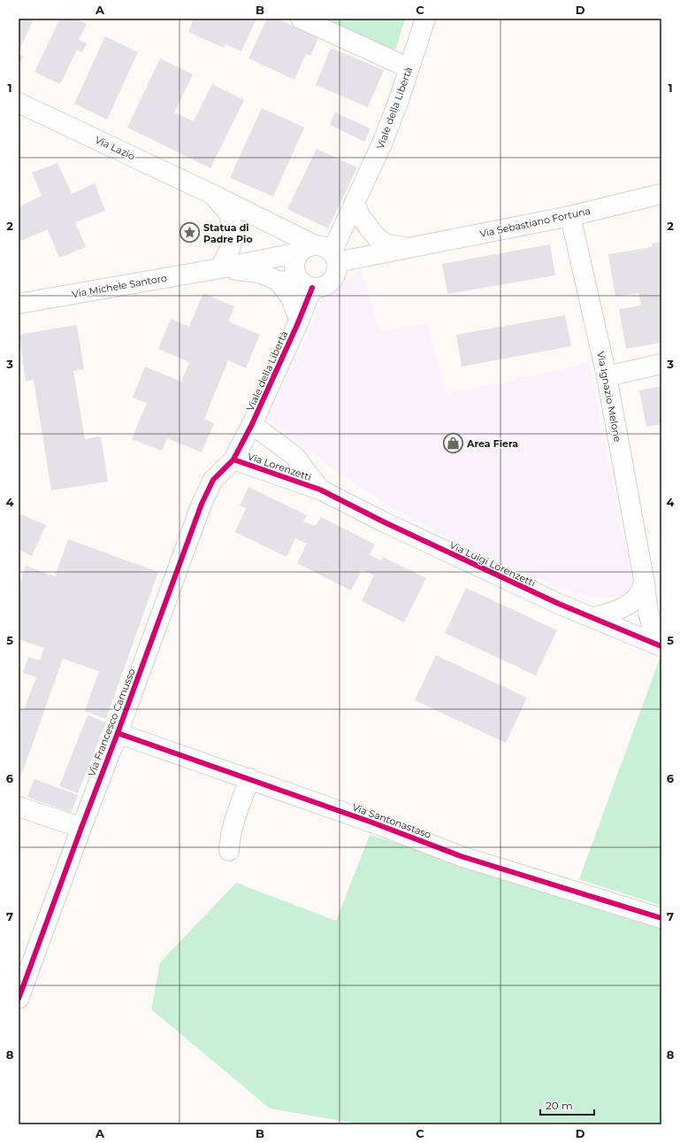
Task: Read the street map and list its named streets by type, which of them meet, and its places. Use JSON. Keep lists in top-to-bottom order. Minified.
{"streets":{"street":["Viale della Libertà","Via Lazio","Via Sebastiano Fortuna","Via Michele Santoro","Via Ignazio Melone","Via Lorenzetti","Via Luigi Lorenzetti","Via Francesco Camusso","Via Santonastaso"]},"crossings":[["Viale della Libertà","Via Lazio"],["Viale della Libertà","Via Sebastiano Fortuna"],["Viale della Libertà","Via Michele Santoro"],["Viale della Libertà","Via Lorenzetti"],["Viale della Libertà","Via Francesco Camusso"],["Via Lazio","Via Sebastiano Fortuna"],["Via Lazio","Via Michele Santoro"],["Via Sebastiano Fortuna","Via Michele Santoro"],["Via Sebastiano Fortuna","Via Ignazio Melone"],["Via Ignazio Melone","Via Luigi Lorenzetti"],["Via Lorenzetti","Via Luigi Lorenzetti"],["Via Lorenzetti","Via Francesco Camusso"],["Via Francesco Camusso","Via Santonastaso"]],"places":{"place":["Statua di Padre Pio"],"shop":["Area Fiera"]},"scale_bar":"20 m","grid":{"columns":["A","B","C","D"],"rows":["1","2","3","4","5","6","7","8"]}}
